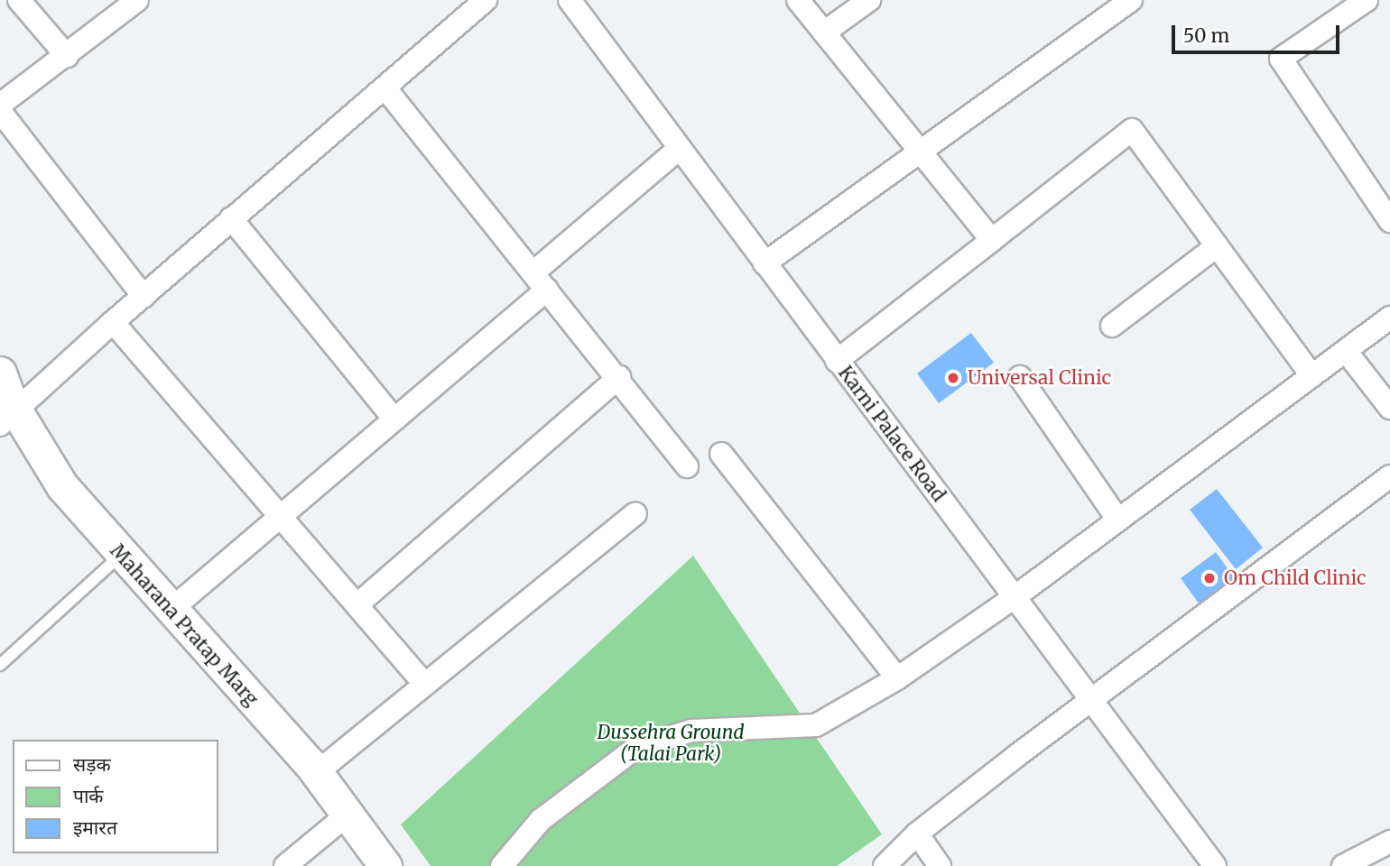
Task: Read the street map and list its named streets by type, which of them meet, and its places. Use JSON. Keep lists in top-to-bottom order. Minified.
{"streets":{"street":["Karni Palace Road","Maharana Pratap Marg"]},"parks":["Dussehra Ground (Talai Park)"],"places":["Universal Clinic","Om Child Clinic"],"legend":["सड़क","पार्क","इमारत"],"scale_bar":"50 m"}
